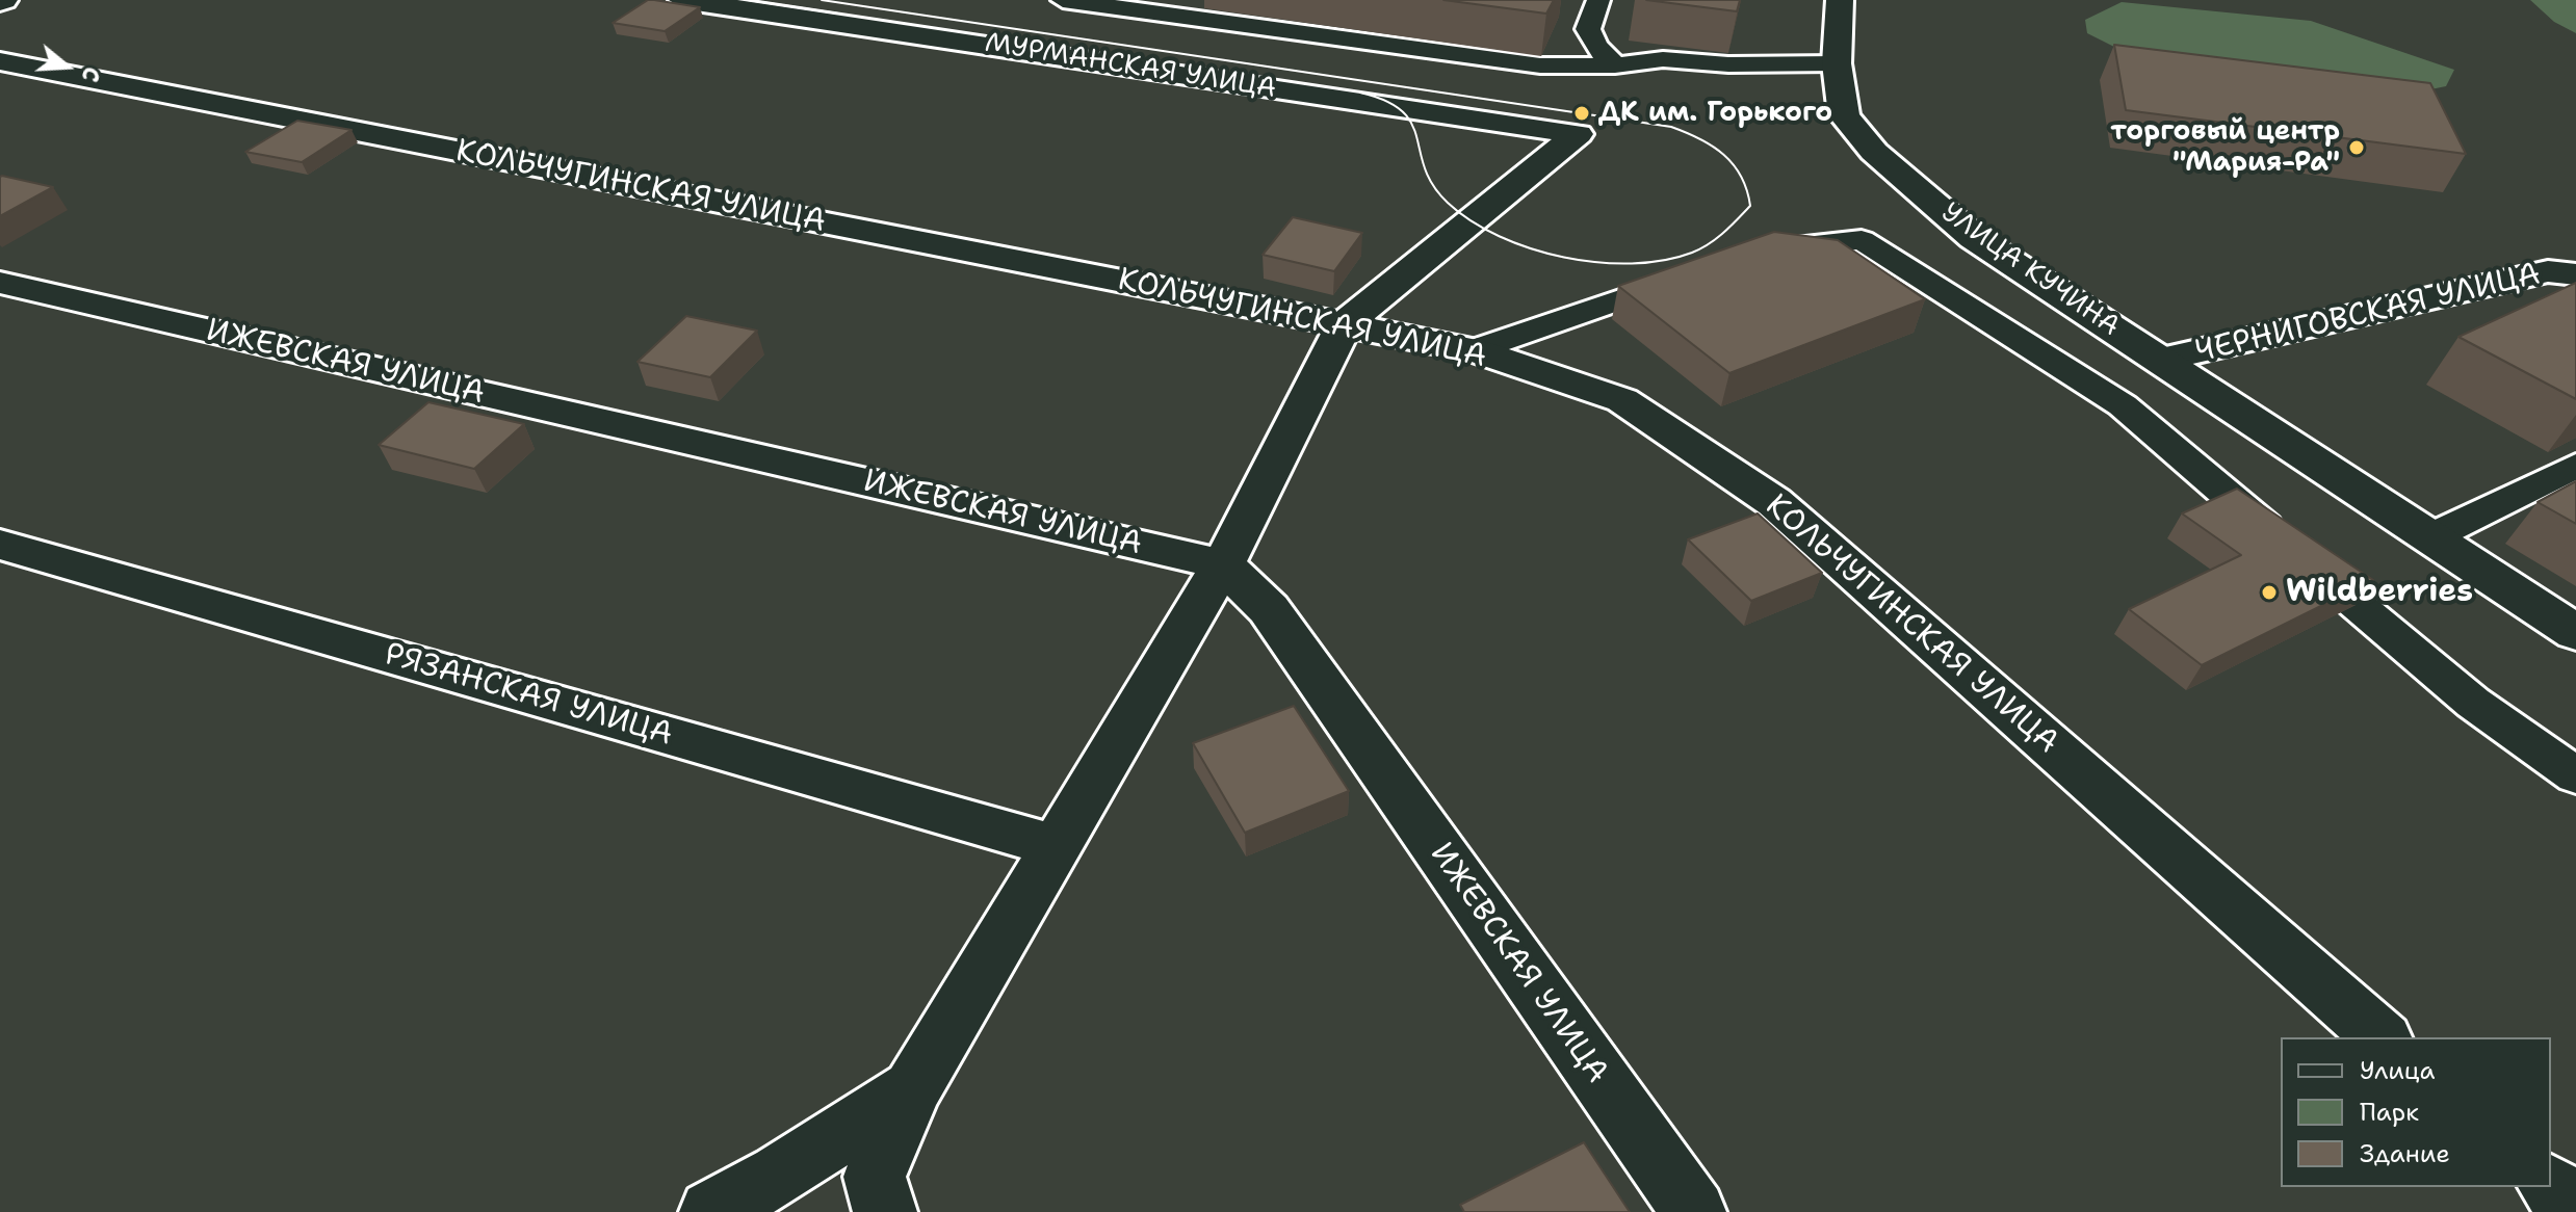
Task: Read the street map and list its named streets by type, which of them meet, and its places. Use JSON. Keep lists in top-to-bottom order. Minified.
{"streets":{"street":["МУРМАНСКАЯ УЛИЦА","КОЛЬЧУГИНСКАЯ УЛИЦА","УЛИЦА КУЧИНА","ЧЕРНИГОВСКАЯ УЛИЦА","ИЖЕВСКАЯ УЛИЦА","РЯЗАНСКАЯ УЛИЦА"]},"crossings":[["МУРМАНСКАЯ УЛИЦА","КОЛЬЧУГИНСКАЯ УЛИЦА"],["УЛИЦА КУЧИНА","ЧЕРНИГОВСКАЯ УЛИЦА"]],"places":["ДК им. Горького","торговый центр \"Мария-Ра\"","Wildberries"],"legend":["Улица","Парк","Здание"],"north":"right"}
